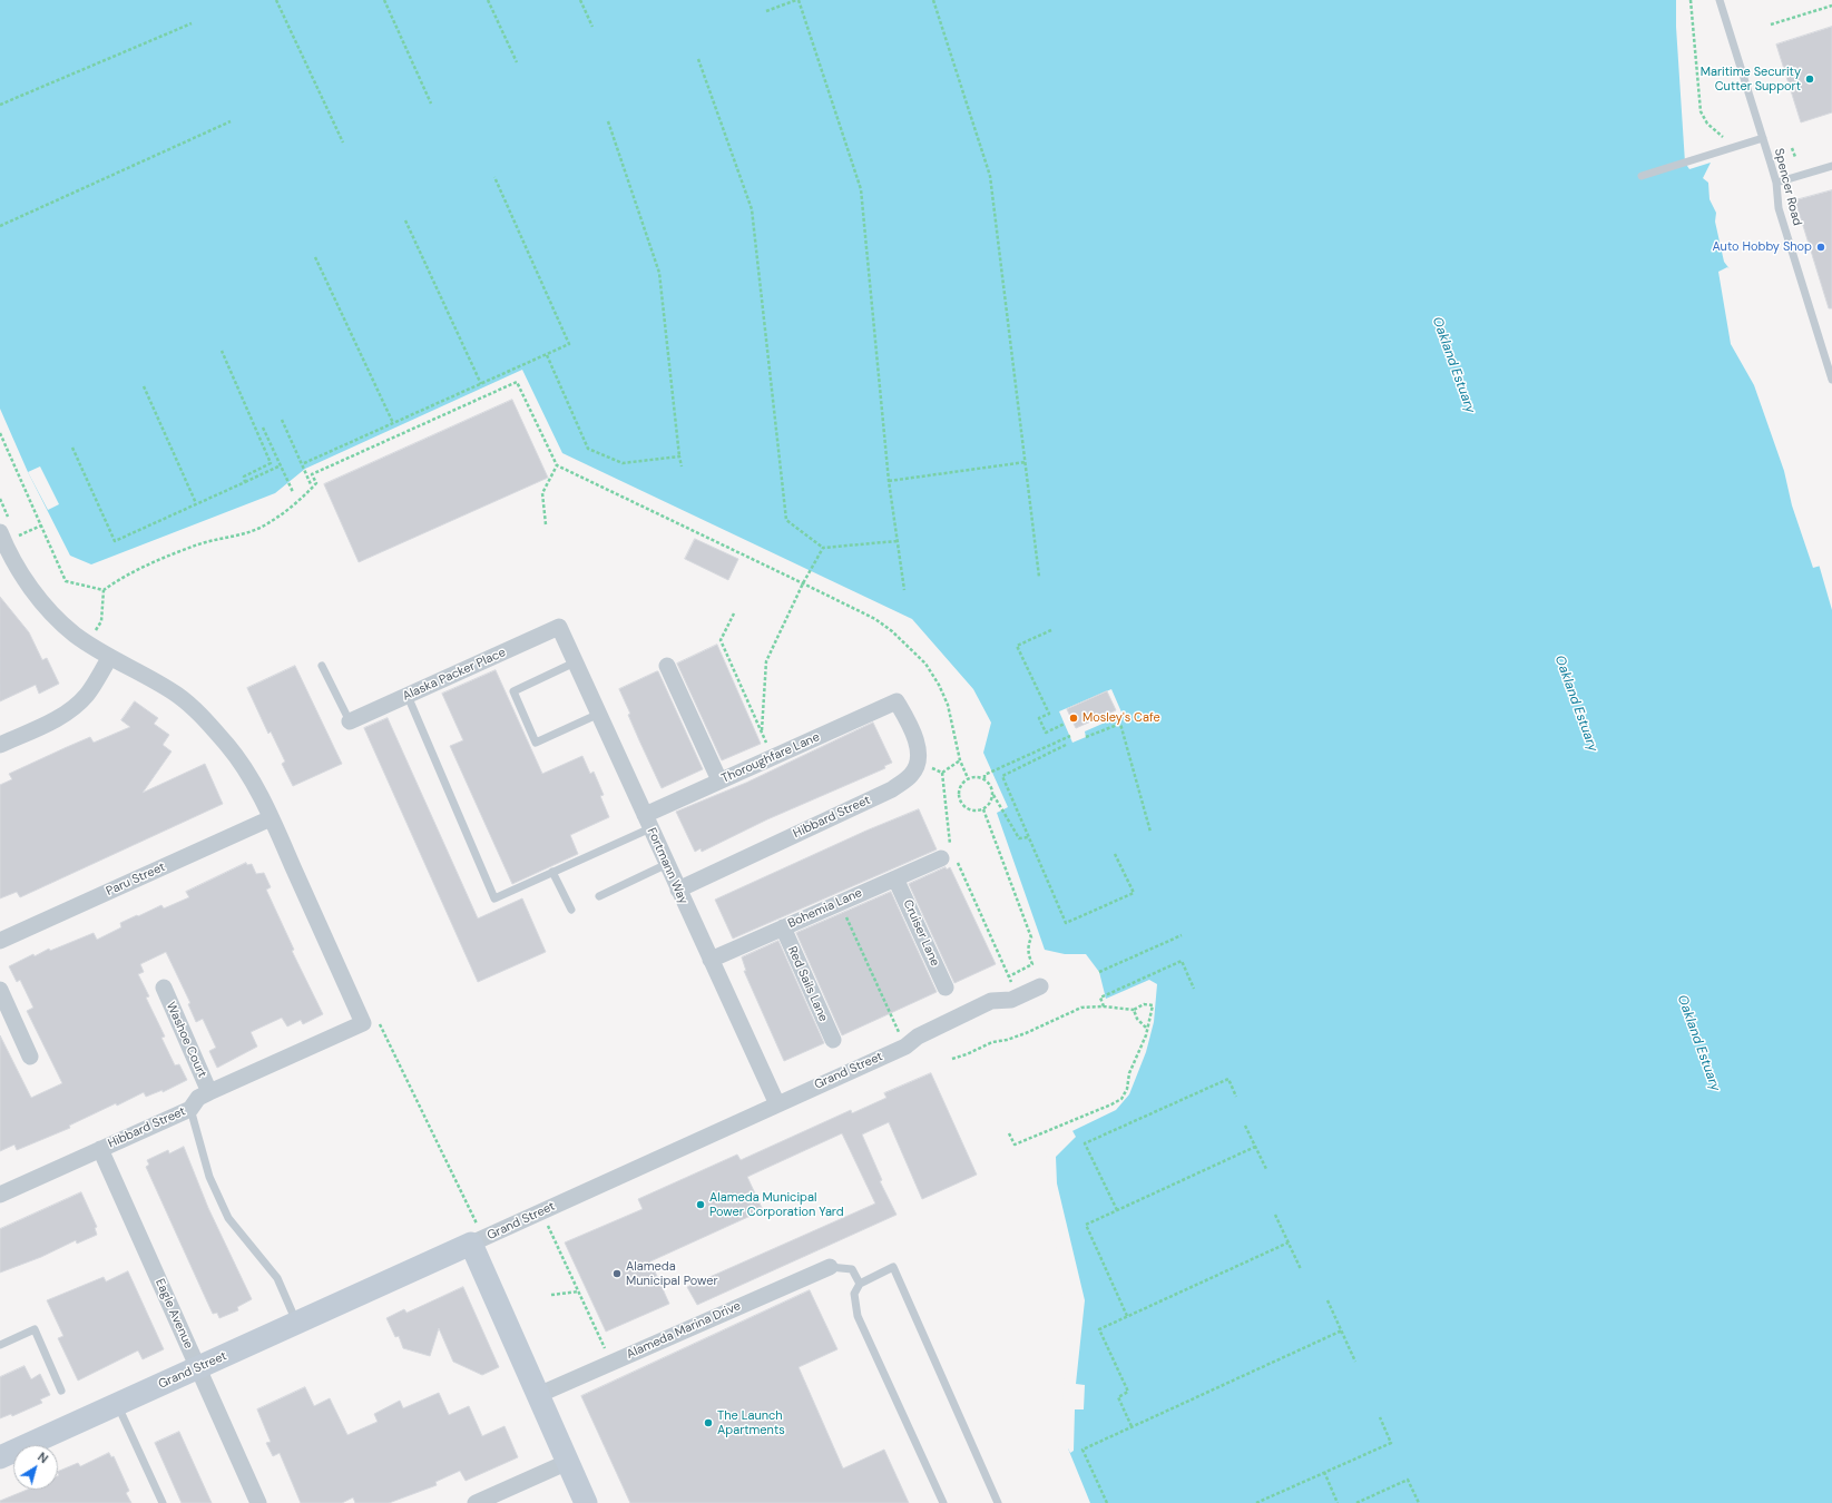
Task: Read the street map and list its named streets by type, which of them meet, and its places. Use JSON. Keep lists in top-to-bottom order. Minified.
{"streets":{"street":["Alaska Packer Place","Thoroughfare Lane","Hibbard Street","Fortmann Way","Paru Street","Bohemia Lane","Cruiser Lane","Red Sails Lane","Washoe Court","Grand Street","Eagle Avenue","Alameda Marina Drive"],"lane":["Spencer Road"]},"crossings":[["Alaska Packer Place","Fortmann Way"],["Thoroughfare Lane","Hibbard Street"],["Thoroughfare Lane","Fortmann Way"],["Hibbard Street","Fortmann Way"],["Hibbard Street","Paru Street"],["Hibbard Street","Washoe Court"],["Hibbard Street","Eagle Avenue"],["Fortmann Way","Bohemia Lane"],["Fortmann Way","Grand Street"],["Bohemia Lane","Cruiser Lane"],["Bohemia Lane","Red Sails Lane"],["Grand Street","Eagle Avenue"]],"water":["Oakland Estuary"],"places":["Maritime Security Cutter Support","Auto Hobby Shop","Mosley's Cafe","Alameda Municipal Power Corporation Yard","Alameda Municipal Power","The Launch Apartments"],"north":"top right"}
